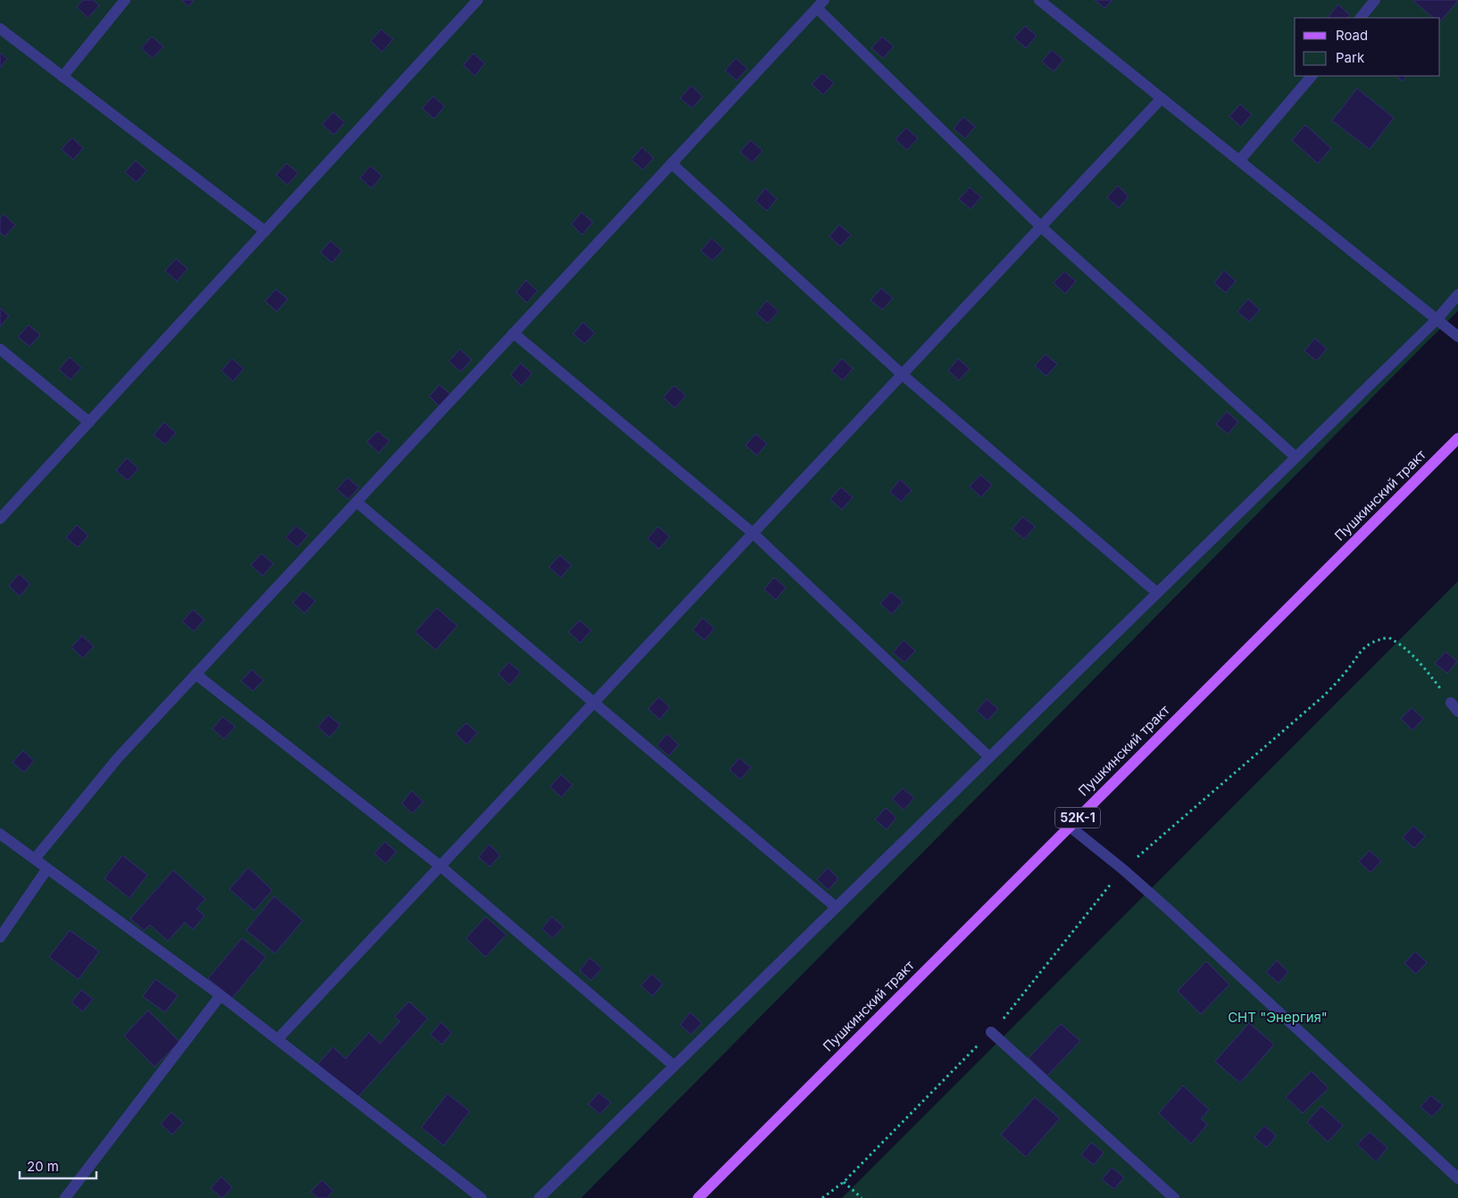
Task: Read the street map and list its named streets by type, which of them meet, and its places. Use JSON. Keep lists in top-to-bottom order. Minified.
{"streets":{"main road":["Пушкинский тракт","52К-1"]},"parks":["СНТ \"Энергия\""],"legend":["Road","Park"],"scale_bar":"20 m"}
